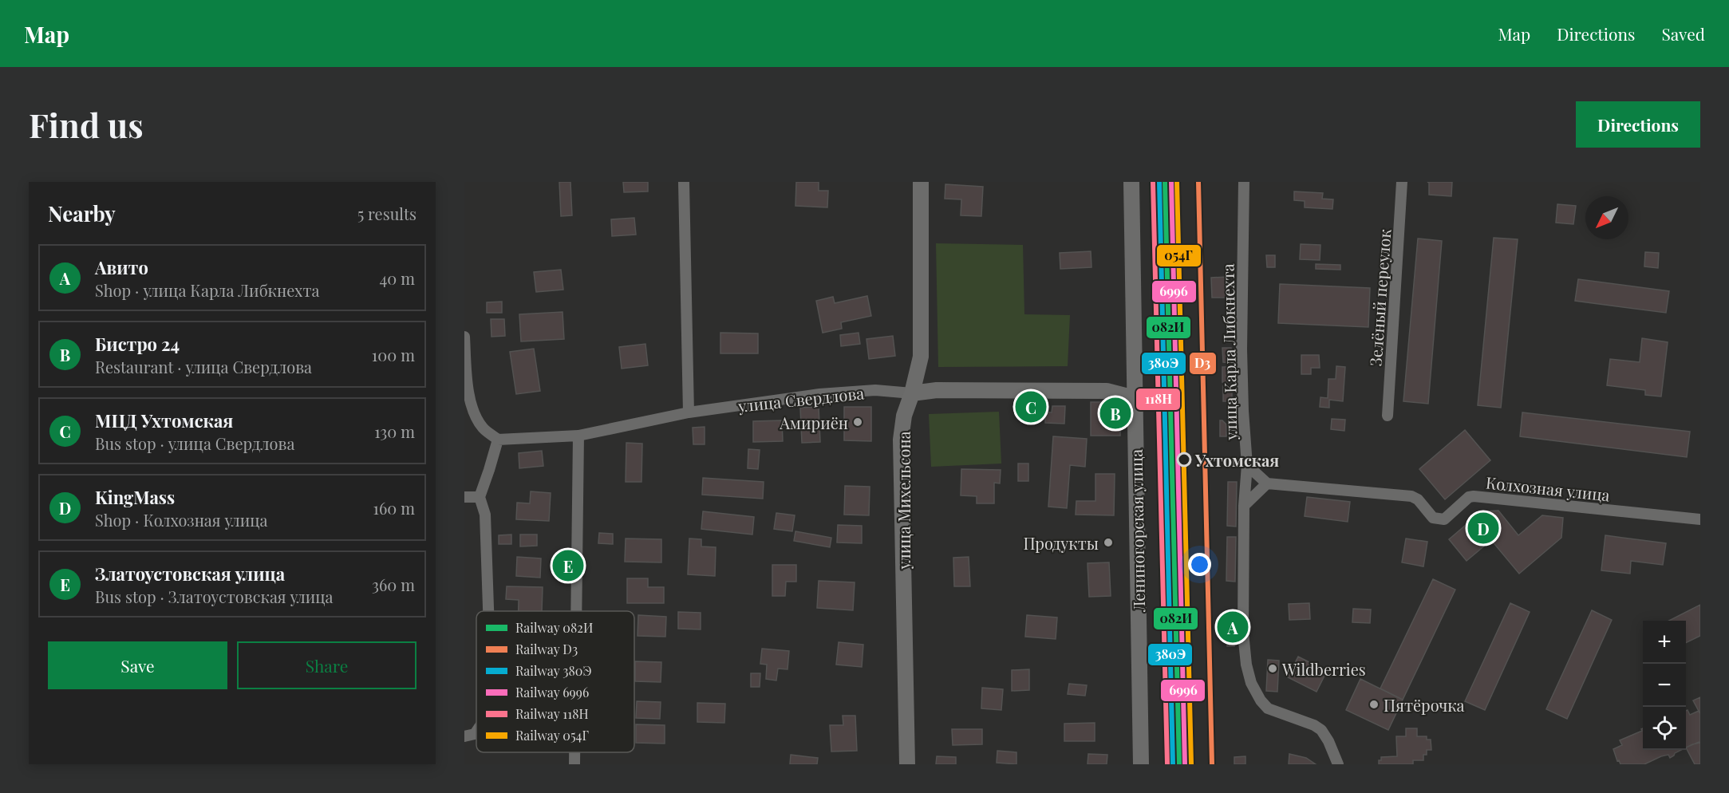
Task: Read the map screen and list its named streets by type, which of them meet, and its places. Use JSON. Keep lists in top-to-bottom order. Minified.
{"streets":{"street":["Зелёный переулок","улица Карла Либкнехта","улица Свердлова","Колхозная улица","улица Михельсона","Лениногорская улица"]},"crossings":[["улица Свердлова","улица Михельсона"],["улица Свердлова","Лениногорская улица"]],"places":["Амириён","Ухтомская","Продукты","Wildberries","Пятёрочка"],"lines":["rail line 082И","rail line D3","rail line 380Э","rail line 6996","rail line 118Н","rail line 054Г"],"legend":["Railway 082И","Railway D3","Railway 380Э","Railway 6996","Railway 118Н","Railway 054Г"],"north":"bottom left","page":{"header":"Map","nav":["Map","Directions","Saved"],"buttons":["Directions",["Save","Share"]],"title":"Find us","heading":["Nearby","5 results"],"list":[{"mark":"A","name":"Авито","note":"Shop · улица Карла Либкнехта","value":"40 m"},{"mark":"B","name":"Бистро 24","note":"Restaurant · улица Свердлова","value":"100 m"},{"mark":"C","name":"МЦД Ухтомская","note":"Bus stop · улица Свердлова","value":"130 m"},{"mark":"D","name":"KingMass","note":"Shop · Колхозная улица","value":"160 m"},{"mark":"E","name":"Златоустовская улица","note":"Bus stop · Златоустовская улица","value":"360 m"}],"pins":["C","B","D","E","A"],"map_buttons":["+","−"]}}
